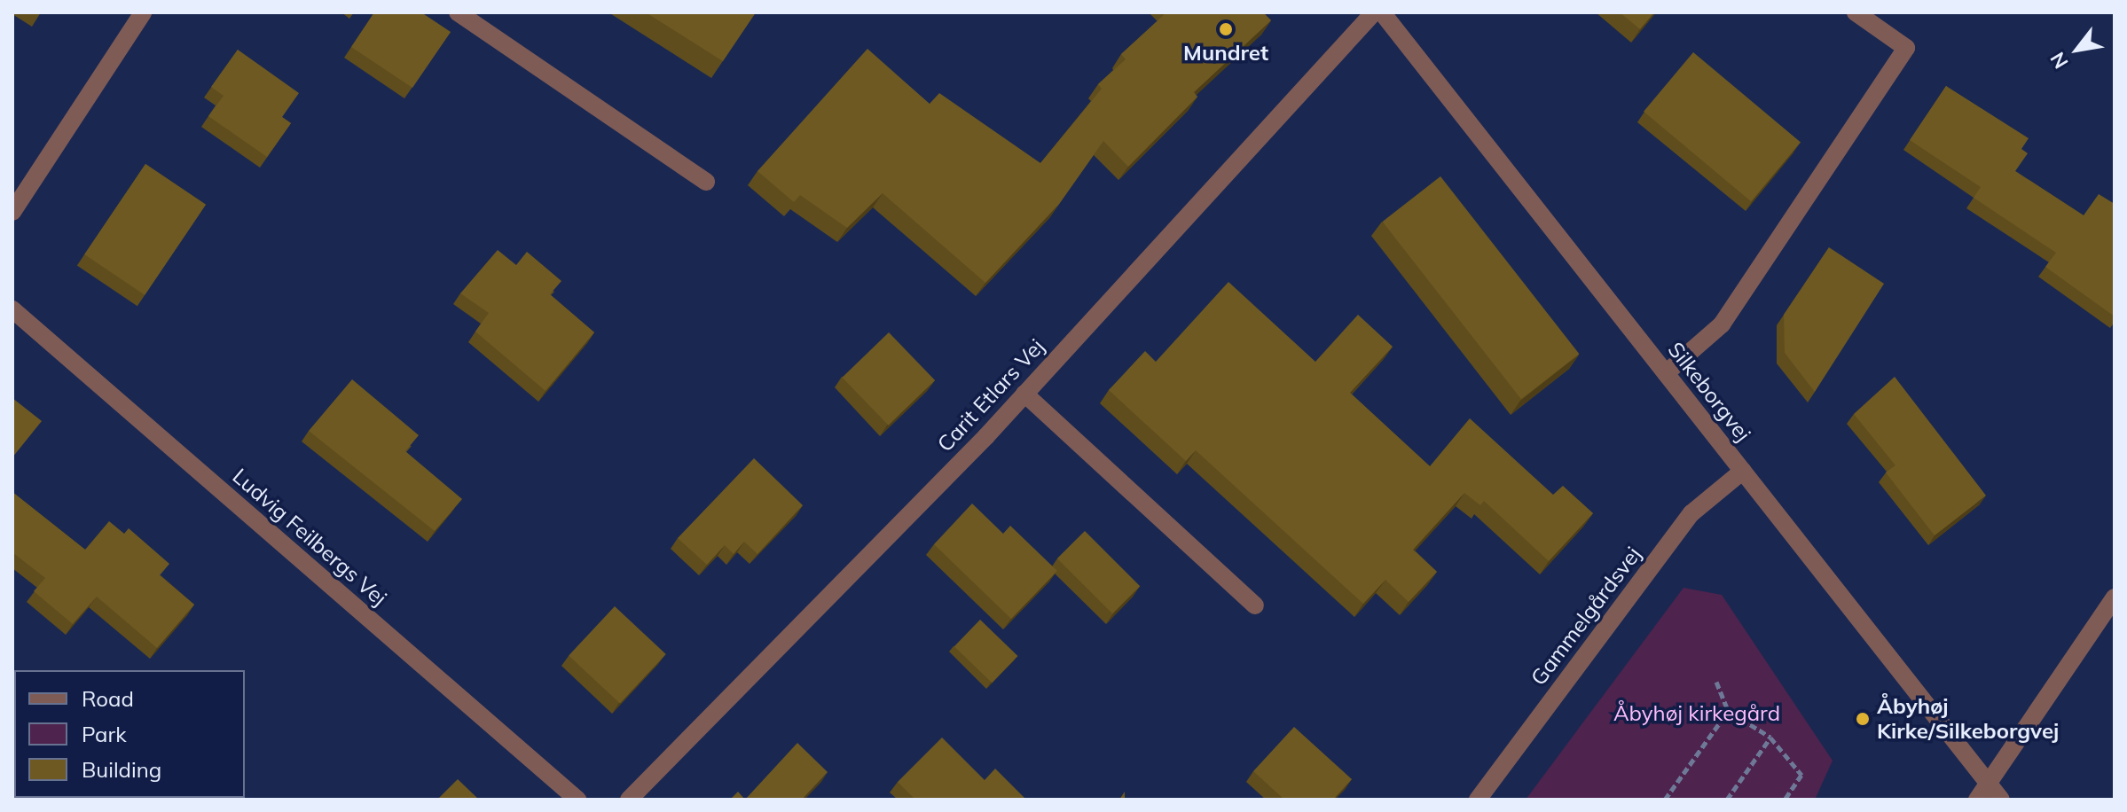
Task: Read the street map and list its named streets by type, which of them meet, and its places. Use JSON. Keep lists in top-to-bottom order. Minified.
{"streets":{"street":["Silkeborgvej","Carit Etlars Vej","Ludvig Feilbergs Vej","Gammelgårdsvej"]},"crossings":[["Silkeborgvej","Gammelgårdsvej"]],"parks":["Åbyhøj kirkegård"],"places":["Mundret","Åbyhøj Kirke/Silkeborgvej"],"legend":["Road","Park","Building"],"north":"bottom left"}
